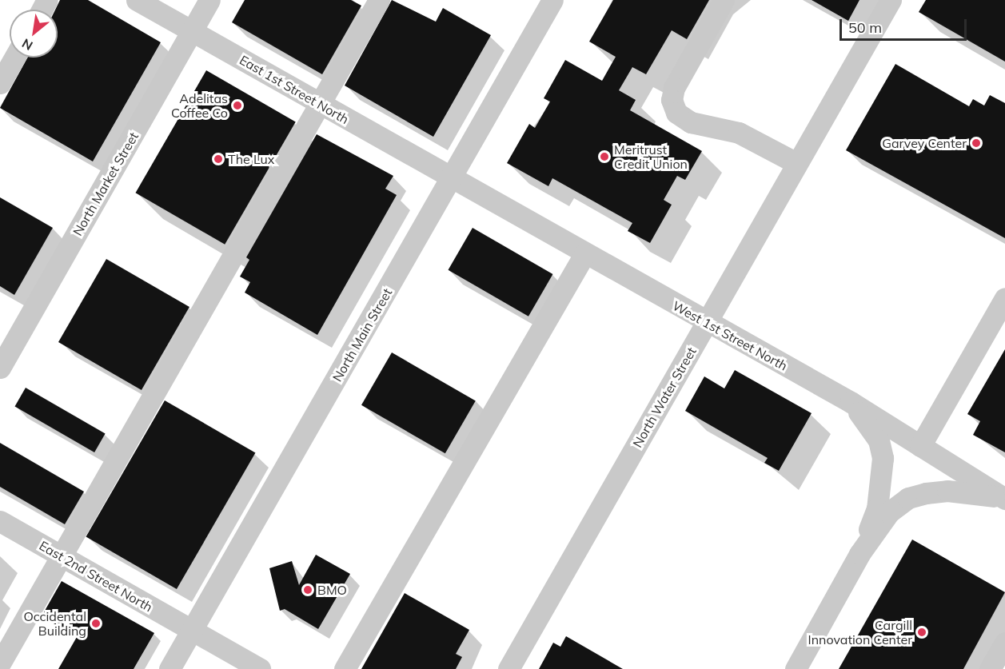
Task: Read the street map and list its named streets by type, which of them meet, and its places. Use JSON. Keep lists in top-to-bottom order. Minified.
{"streets":{"street":["East 1st Street North","North Market Street","North Main Street","West 1st Street North","North Water Street","East 2nd Street North"]},"crossings":[["East 1st Street North","North Market Street"],["East 1st Street North","North Main Street"],["East 1st Street North","West 1st Street North"],["North Main Street","West 1st Street North"],["North Main Street","East 2nd Street North"],["West 1st Street North","North Water Street"]],"places":["Adelitas Coffee Co","Garvey Center","Meritrust Credit Union","The Lux","BMO","Occidental Building","Cargill Innovation Center"],"scale_bar":"50 m","north":"bottom left"}
